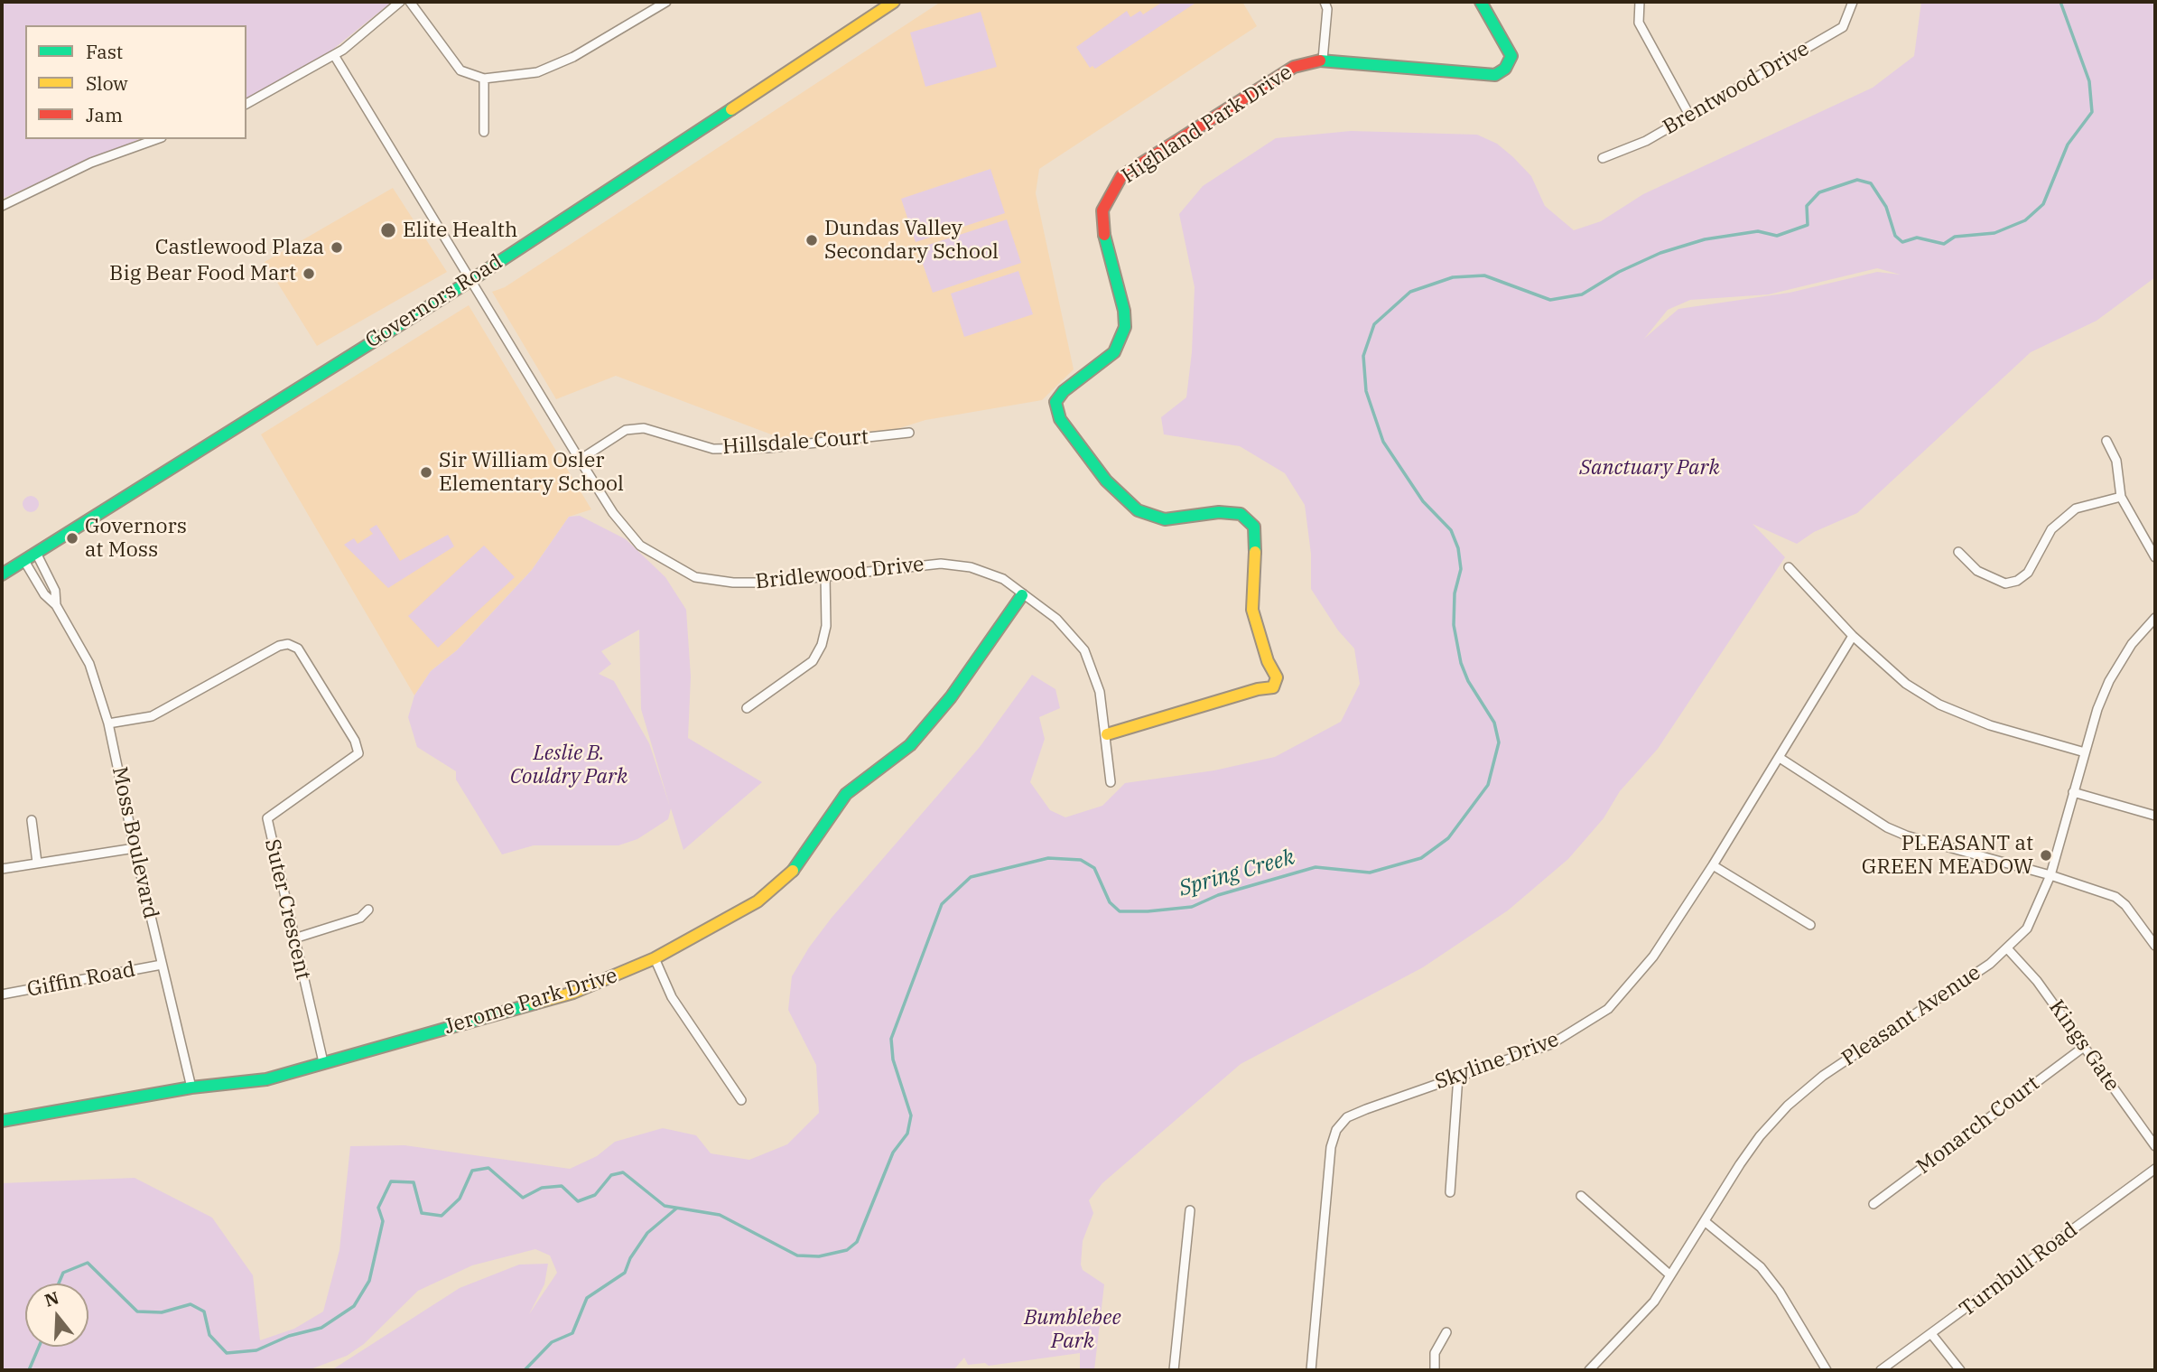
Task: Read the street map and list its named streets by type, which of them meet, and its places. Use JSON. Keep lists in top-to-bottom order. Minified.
{"streets":{"street":["Brentwood Drive","Highland Park Drive","Governors Road","Hillsdale Court","Bridlewood Drive","Moss Boulevard","Suter Crescent","Giffin Road","Jerome Park Drive","Pleasant Avenue","Kings Gate","Skyline Drive","Monarch Court","Turnbull Road"]},"crossings":[["Highland Park Drive","Bridlewood Drive"],["Governors Road","Bridlewood Drive"],["Governors Road","Moss Boulevard"],["Hillsdale Court","Bridlewood Drive"],["Bridlewood Drive","Jerome Park Drive"],["Moss Boulevard","Suter Crescent"],["Moss Boulevard","Giffin Road"],["Moss Boulevard","Jerome Park Drive"],["Suter Crescent","Jerome Park Drive"],["Pleasant Avenue","Kings Gate"],["Kings Gate","Monarch Court"]],"water":["Spring Creek"],"parks":["Sanctuary Park","Leslie B. Couldry Park","Bumblebee Park"],"places":["Elite Health","Dundas Valley Secondary School","Castlewood Plaza","Big Bear Food Mart","Sir William Osler Elementary School","Governors at Moss","PLEASANT at GREEN MEADOW"],"legend":["Fast","Slow","Jam"],"north":"top"}
